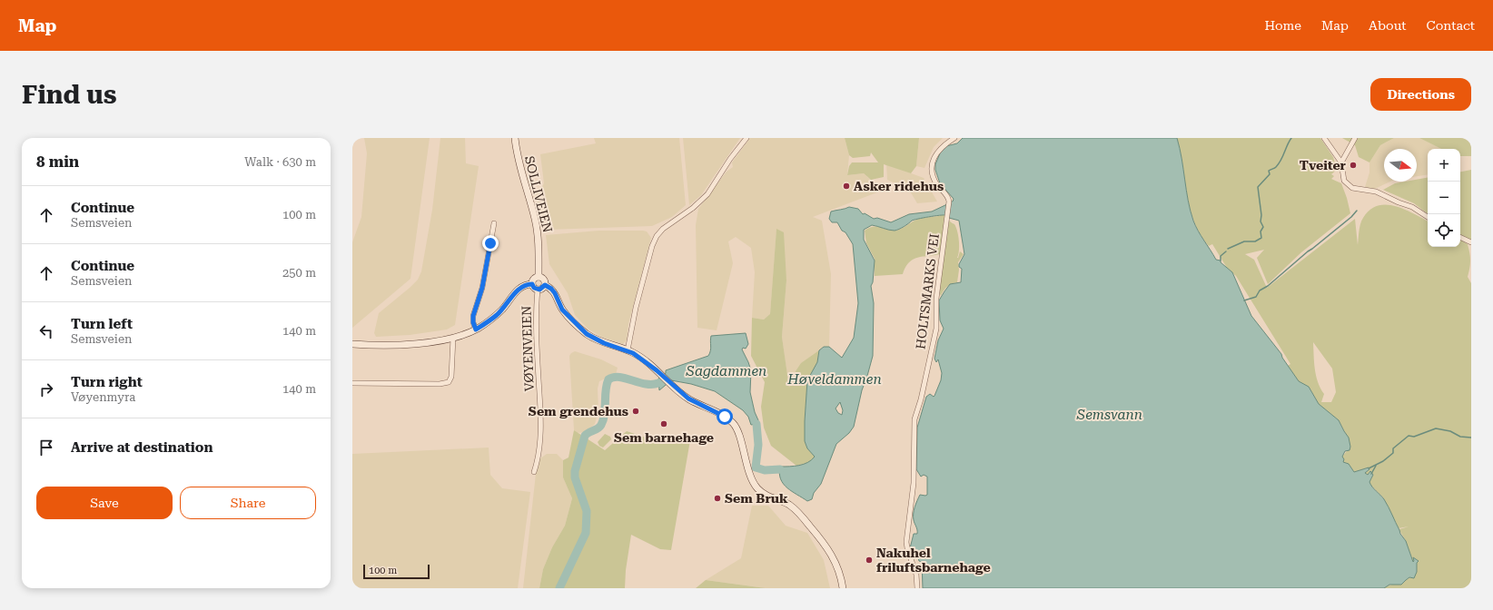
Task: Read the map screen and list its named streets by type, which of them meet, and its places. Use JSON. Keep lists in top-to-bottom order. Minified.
{"streets":{"main road":["SOLLIVEIEN"],"street":["HOLTSMARKS VEI","VØYENVEIEN"]},"crossings":[["SOLLIVEIEN","VØYENVEIEN"]],"water":["Sagdammen","Høveldammen","Semsvann"],"places":["Tveiter","Asker ridehus","Sem grendehus","Sem barnehage","Sem Bruk","Nakuhel friluftsbarnehage"],"scale_bar":"100 m","north":"right","page":{"header":"Map","nav":["Home","Map","About","Contact"],"buttons":["Directions",["Save","Share"]],"title":"Find us","heading":["8 min","Walk · 630 m"],"map_buttons":["+","−"],"list":[["Continue","Semsveien","100 m"],["Continue","Semsveien","250 m"],["Turn left","Semsveien","140 m"],["Turn right","Vøyenmyra","140 m"],"Arrive at destination"],"scale":"100 m"}}
